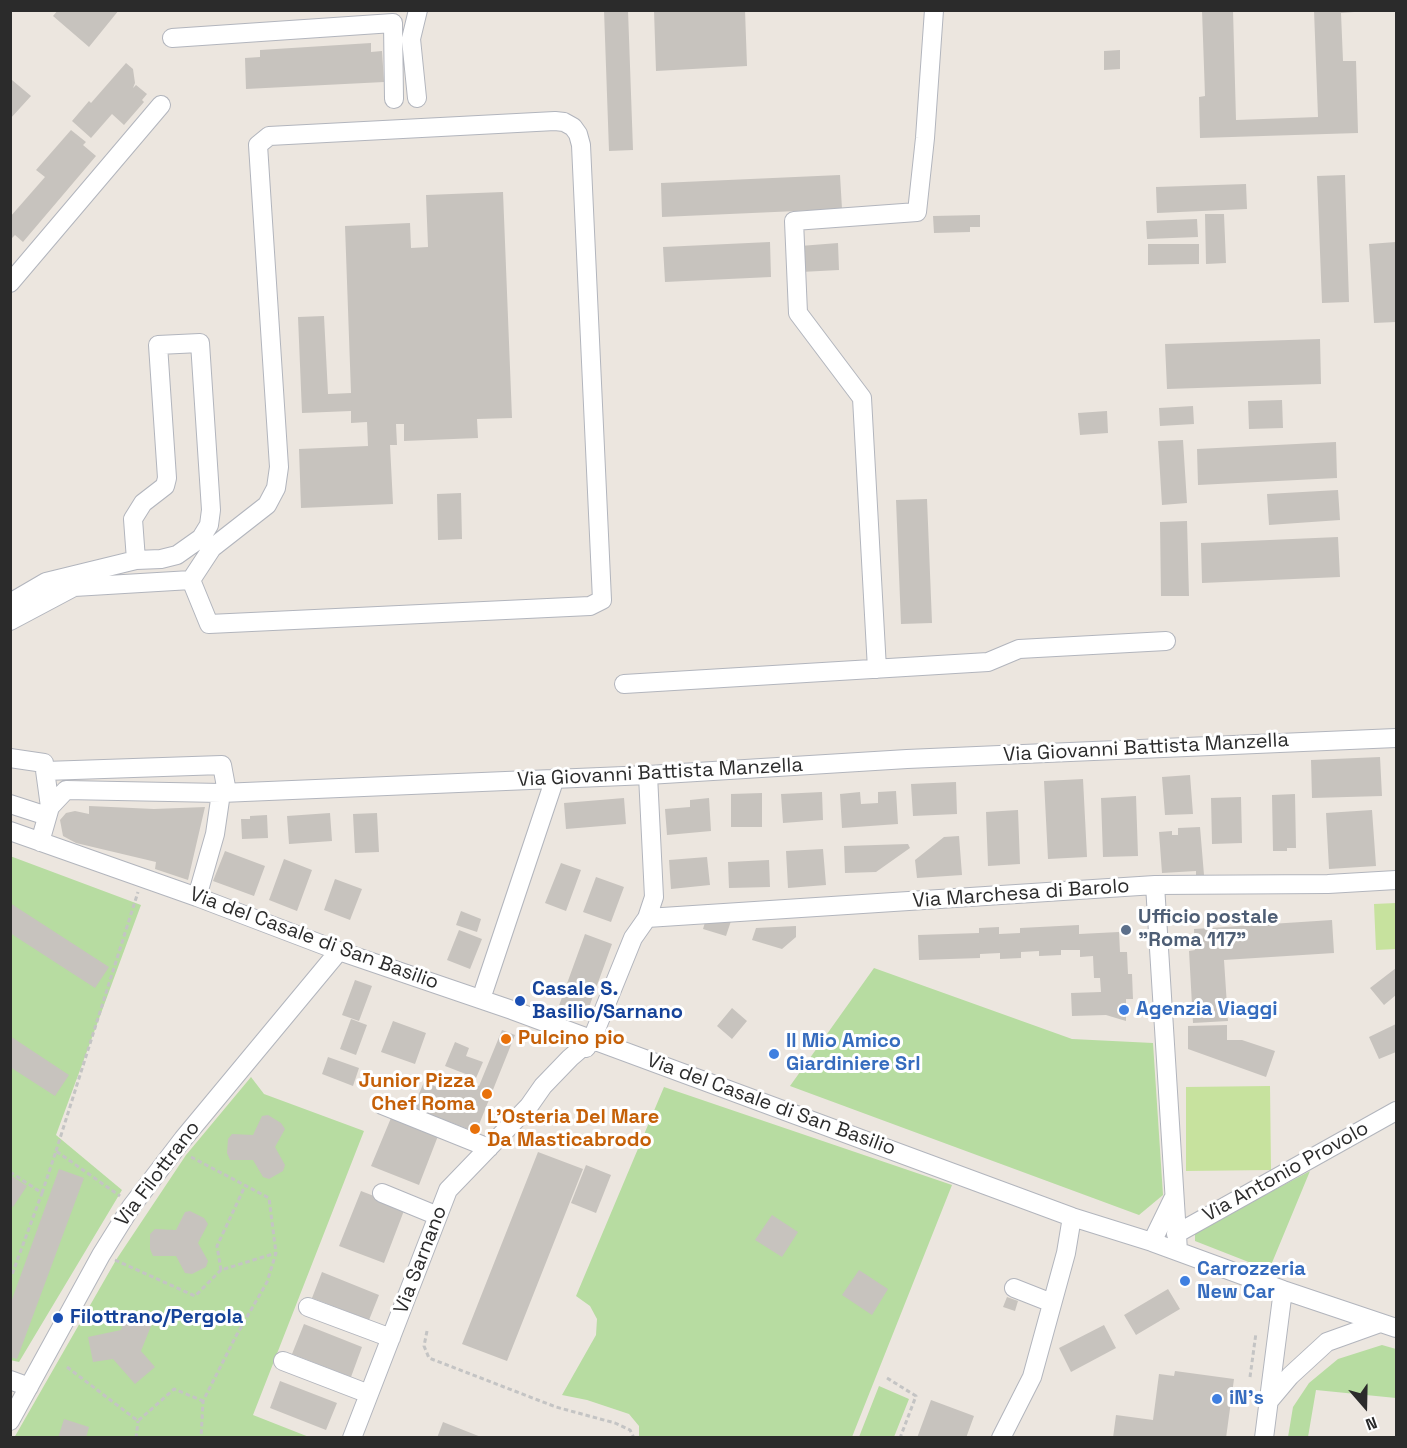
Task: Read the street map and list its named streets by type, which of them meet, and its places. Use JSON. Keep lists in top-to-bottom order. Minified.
{"streets":{"street":["Via Giovanni Battista Manzella","Via Marchesa di Barolo","Via del Casale di San Basilio","Via Antonio Provolo","Via Filottrano","Via Sarnano"]},"crossings":[["Via Giovanni Battista Manzella","Via Sarnano"],["Via Marchesa di Barolo","Via Antonio Provolo"],["Via Marchesa di Barolo","Via Sarnano"],["Via del Casale di San Basilio","Via Antonio Provolo"],["Via del Casale di San Basilio","Via Filottrano"],["Via del Casale di San Basilio","Via Sarnano"]],"places":["Ufficio postale \"Roma 117\"","Casale S. Basilio/Sarnano","Agenzia Viaggi","Pulcino pio","Il Mio Amico Giardiniere Srl","Junior Pizza Chef Roma","L'Osteria Del Mare Da Masticabrodo","Carrozzeria New Car","Filottrano/Pergola","iN's"],"north":"bottom"}
